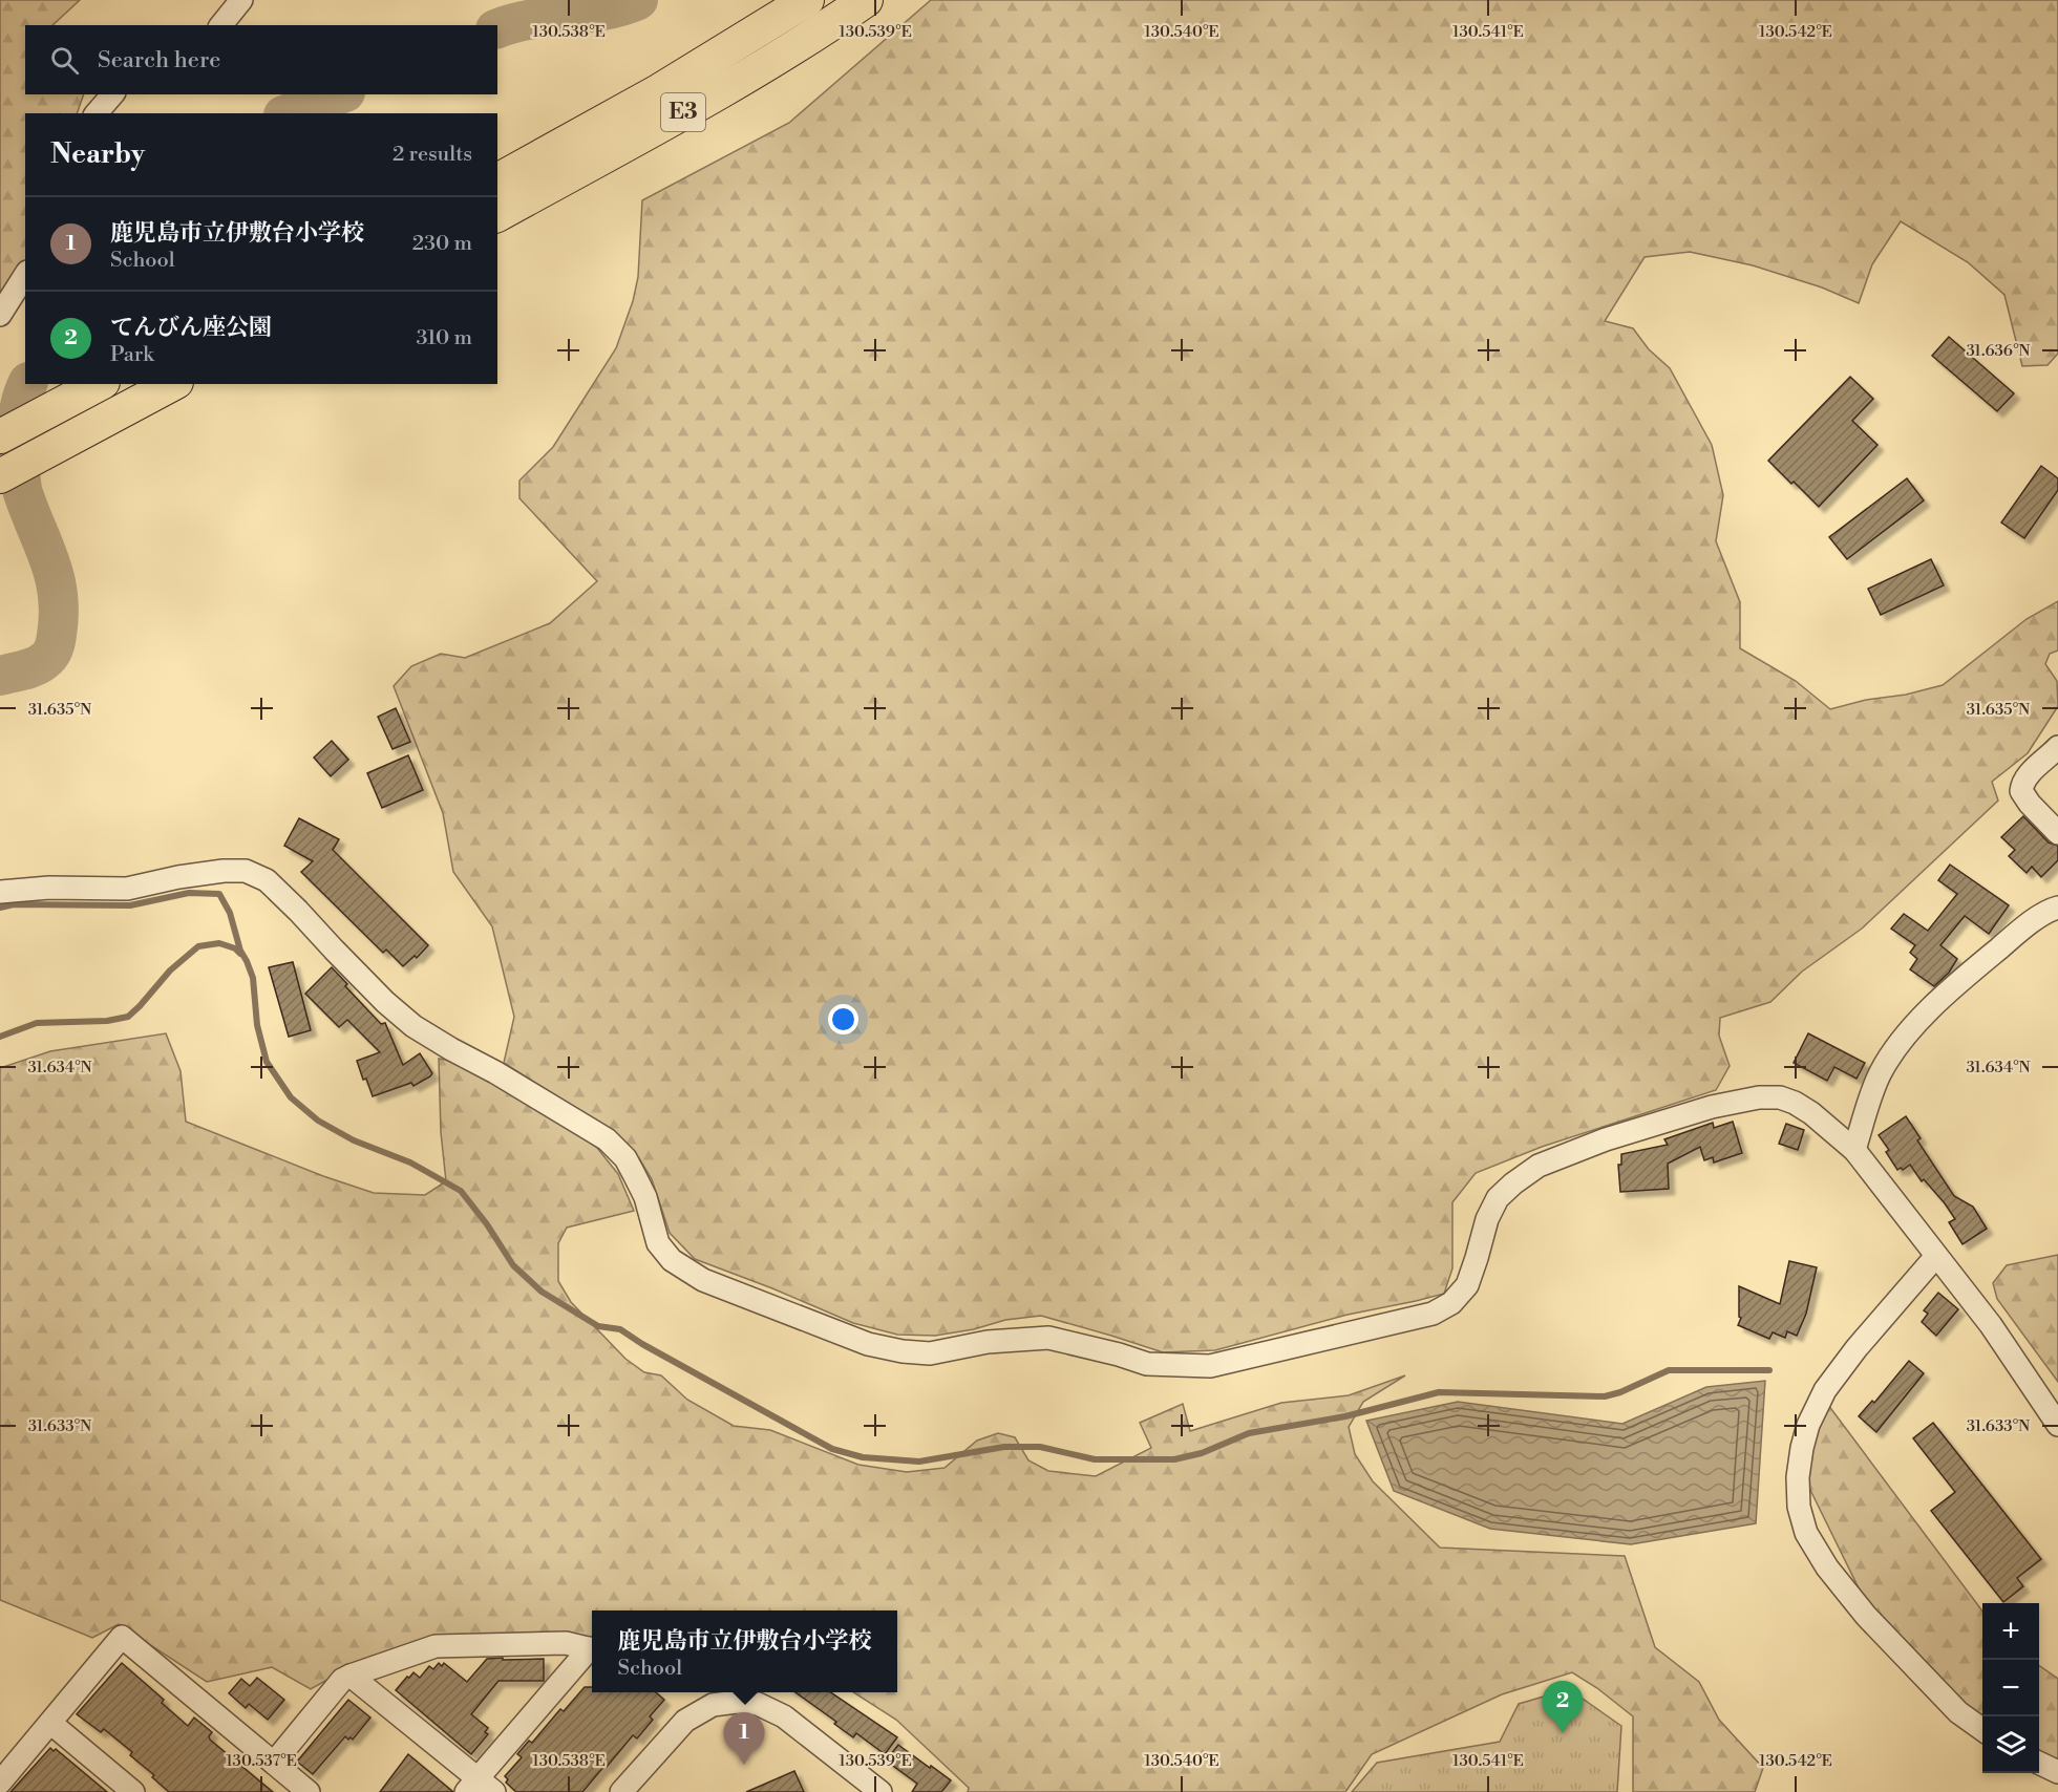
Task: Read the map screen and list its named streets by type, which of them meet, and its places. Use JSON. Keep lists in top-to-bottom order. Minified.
{"streets":{"highway":["E3"]},"page":{"search":"Search here","heading":["Nearby","2 results"],"list":[{"mark":"1","name":"鹿児島市立伊敷台小学校","note":"School","value":"230 m"},{"mark":"2","name":"てんびん座公園","note":"Park","value":"310 m"}],"map_buttons":["+","−"],"popup":["鹿児島市立伊敷台小学校","School"],"pins":["2","1"]},"coordinates":["130.538°E","130.539°E","130.540°E","130.541°E","130.542°E","31.636°N","31.635°N","31.634°N","31.633°N","130.537°E"]}
